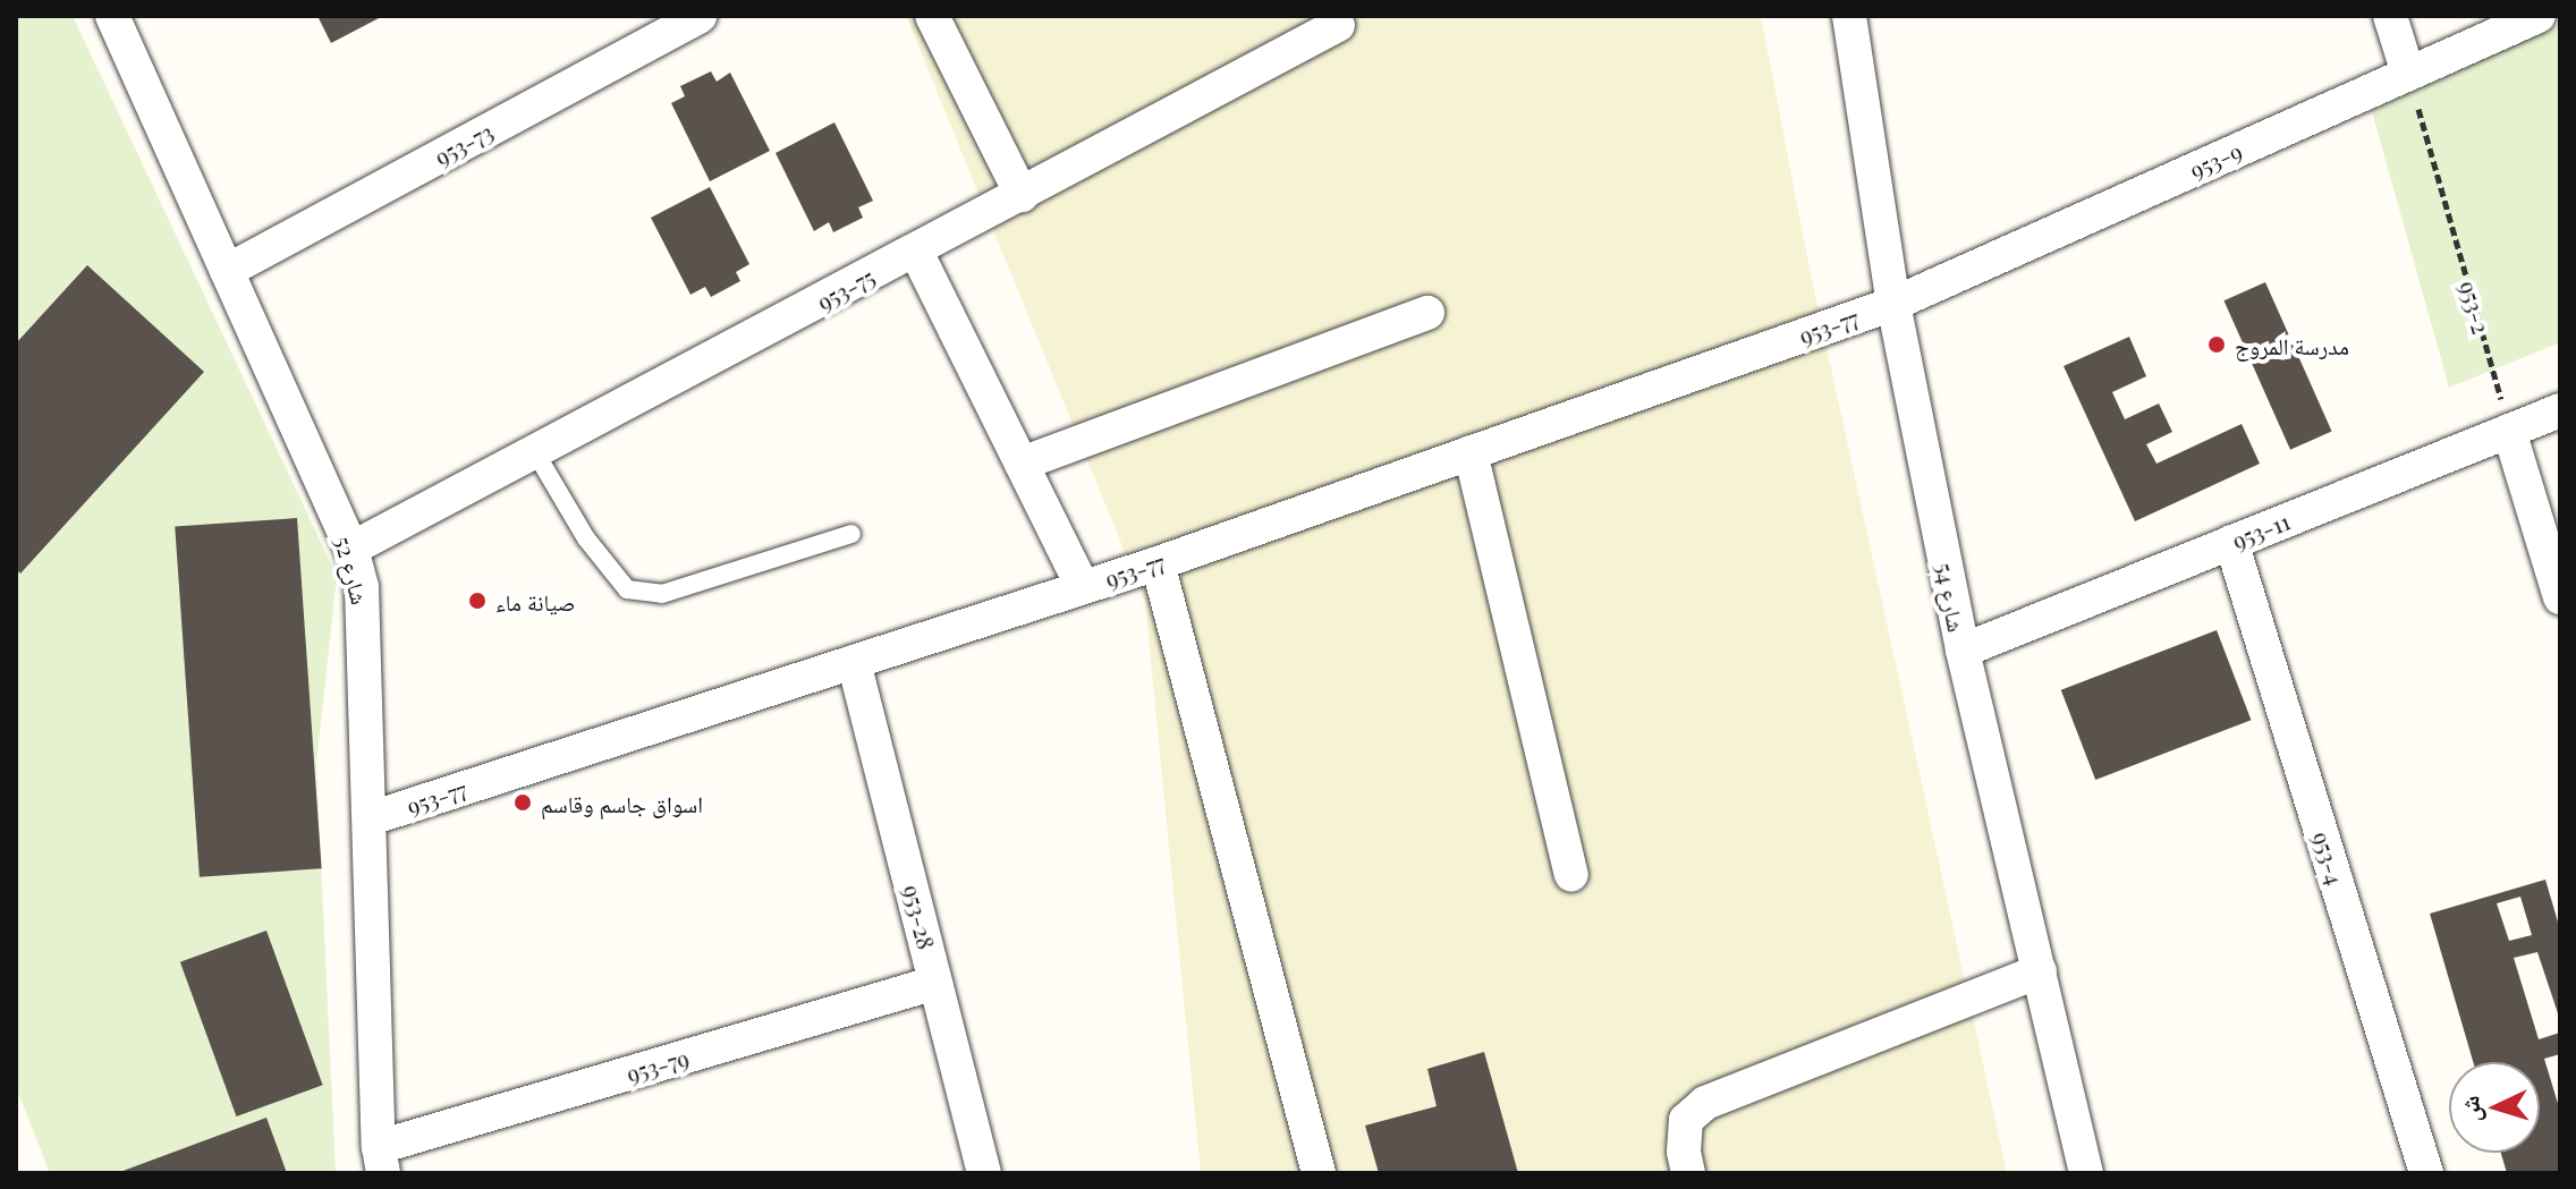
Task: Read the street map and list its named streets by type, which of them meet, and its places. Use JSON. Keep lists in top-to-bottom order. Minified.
{"streets":{"street":["953-73","953-9","953-75","953-77","953-11","شارع 52","شارع 54","953-4","953-28","953-79"],"path":["953-2"]},"crossings":[["953-73","شارع 52"],["953-9","953-2"],["953-9","953-77"],["953-9","شارع 54"],["953-75","شارع 52"],["953-2","953-11"],["953-77","شارع 52"],["953-77","شارع 54"],["953-77","953-28"],["953-11","شارع 54"],["953-11","953-4"],["شارع 52","953-79"],["953-28","953-79"]],"places":["مدرسة المروج","صيانة ماء","اسواق جاسم وقاسم"],"north":"left"}
